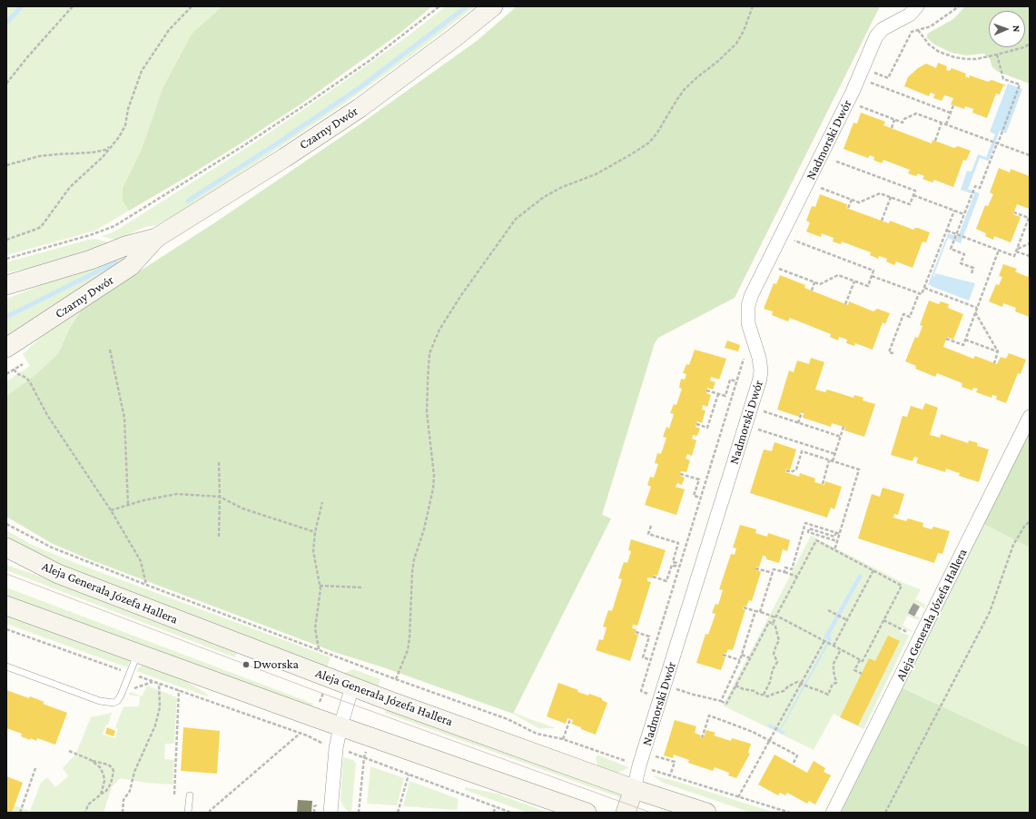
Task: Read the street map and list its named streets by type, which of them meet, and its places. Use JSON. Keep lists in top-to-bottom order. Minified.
{"streets":{"street":["Czarny Dwór","Nadmorski Dwór","Aleja Generała Józefa Hallera"]},"crossings":[["Nadmorski Dwór","Aleja Generała Józefa Hallera"]],"places":["Dworska"],"north":"right"}
